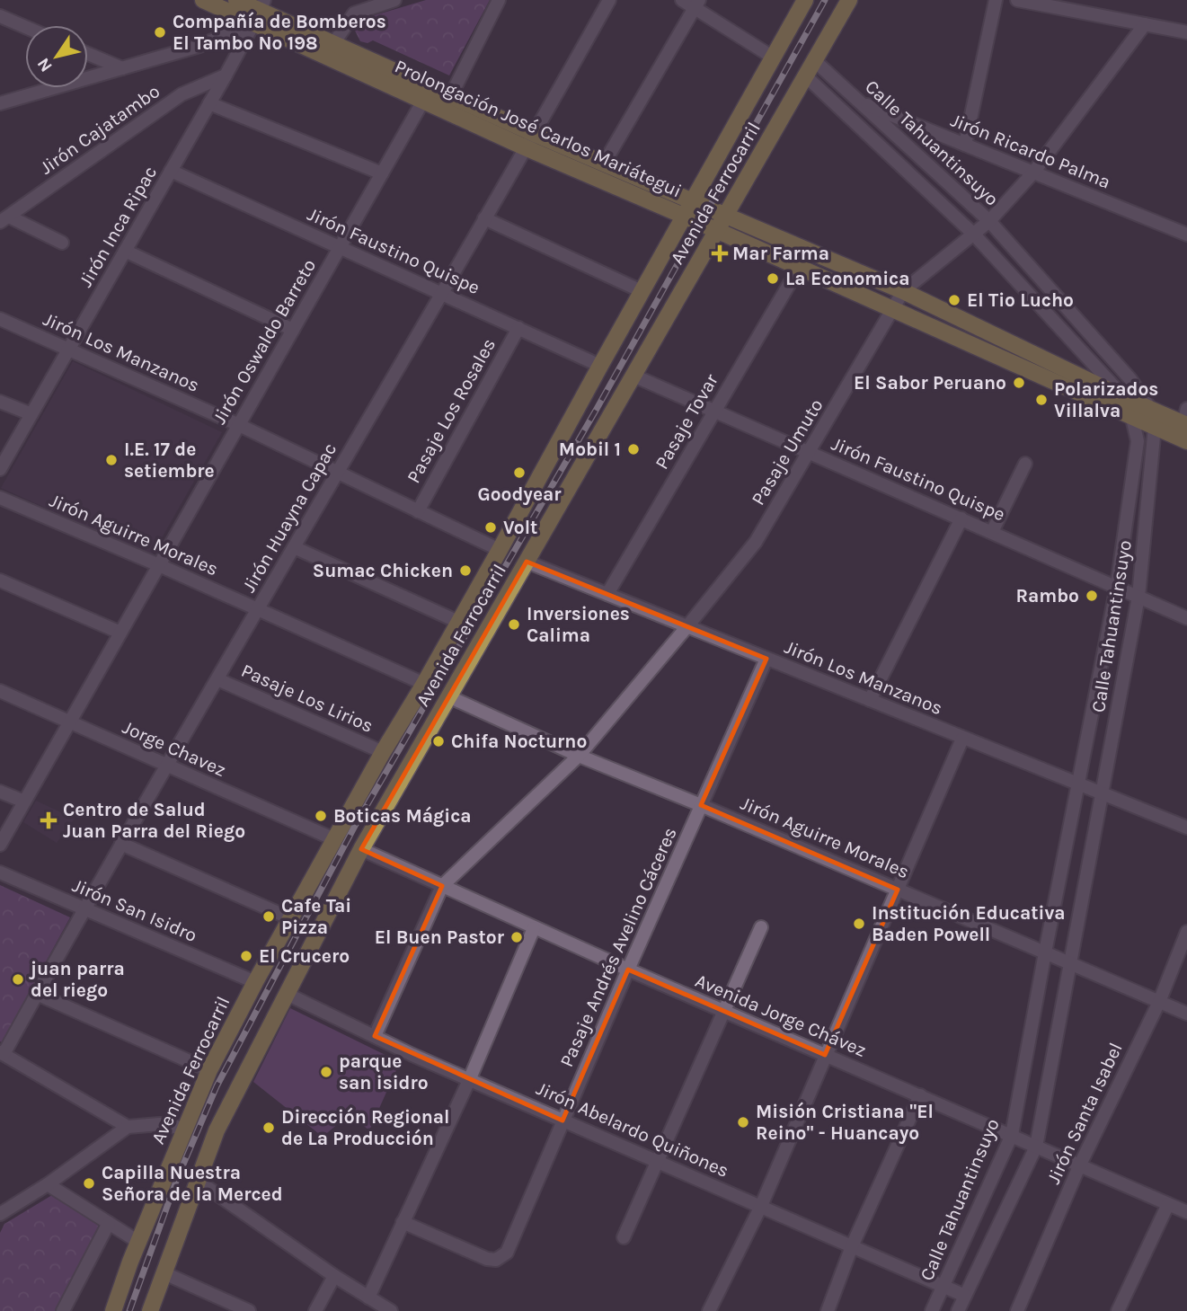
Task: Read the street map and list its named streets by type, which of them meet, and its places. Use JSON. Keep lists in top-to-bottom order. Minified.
{"streets":{"main road":["Prolongación José Carlos Mariátegui","Avenida Ferrocarril"],"street":["Jirón Cajatambo","Calle Tahuantinsuyo","Jirón Ricardo Palma","Jirón Inca Ripac","Jirón Faustino Quispe","Jirón Oswaldo Barreto","Jirón Los Manzanos","Pasaje Los Rosales","Pasaje Tovar","Pasaje Umuto","Jirón Huayna Capac","Jirón Aguirre Morales","Pasaje Los Lirios","Jorge Chavez","Jirón San Isidro","Pasaje Andrés Avelino Cáceres","Avenida Jorge Chávez","Jirón Santa Isabel","Jirón Abelardo Quiñones"]},"crossings":[["Prolongación José Carlos Mariátegui","Calle Tahuantinsuyo"],["Prolongación José Carlos Mariátegui","Avenida Ferrocarril"],["Prolongación José Carlos Mariátegui","Jirón Inca Ripac"],["Prolongación José Carlos Mariátegui","Jirón Oswaldo Barreto"],["Prolongación José Carlos Mariátegui","Pasaje Tovar"],["Prolongación José Carlos Mariátegui","Pasaje Umuto"],["Prolongación José Carlos Mariátegui","Jirón Huayna Capac"],["Jirón Cajatambo","Jirón Inca Ripac"],["Calle Tahuantinsuyo","Jirón Ricardo Palma"],["Calle Tahuantinsuyo","Avenida Ferrocarril"],["Calle Tahuantinsuyo","Jirón Faustino Quispe"],["Calle Tahuantinsuyo","Jirón Los Manzanos"],["Calle Tahuantinsuyo","Pasaje Umuto"],["Calle Tahuantinsuyo","Jirón Aguirre Morales"],["Calle Tahuantinsuyo","Avenida Jorge Chávez"],["Calle Tahuantinsuyo","Jirón Abelardo Quiñones"],["Jirón Ricardo Palma","Pasaje Umuto"],["Avenida Ferrocarril","Jirón Faustino Quispe"],["Avenida Ferrocarril","Jirón Los Manzanos"],["Avenida Ferrocarril","Jirón Aguirre Morales"],["Avenida Ferrocarril","Pasaje Los Lirios"],["Avenida Ferrocarril","Jorge Chavez"],["Avenida Ferrocarril","Jirón San Isidro"],["Avenida Ferrocarril","Avenida Jorge Chávez"],["Avenida Ferrocarril","Jirón Abelardo Quiñones"],["Jirón Inca Ripac","Jirón Faustino Quispe"],["Jirón Inca Ripac","Jirón Los Manzanos"],["Jirón Faustino Quispe","Jirón Oswaldo Barreto"],["Jirón Faustino Quispe","Pasaje Los Rosales"],["Jirón Faustino Quispe","Pasaje Tovar"],["Jirón Faustino Quispe","Pasaje Umuto"],["Jirón Faustino Quispe","Jirón Huayna Capac"],["Jirón Oswaldo Barreto","Jirón Los Manzanos"],["Jirón Oswaldo Barreto","Jirón Aguirre Morales"],["Jirón Oswaldo Barreto","Jorge Chavez"],["Jirón Los Manzanos","Pasaje Los Rosales"],["Jirón Los Manzanos","Pasaje Tovar"],["Jirón Los Manzanos","Pasaje Umuto"],["Jirón Los Manzanos","Jirón Huayna Capac"],["Jirón Los Manzanos","Pasaje Andrés Avelino Cáceres"],["Pasaje Umuto","Jirón Aguirre Morales"],["Pasaje Umuto","Avenida Jorge Chávez"],["Jirón Huayna Capac","Jirón Aguirre Morales"],["Jirón Huayna Capac","Pasaje Los Lirios"],["Jirón Huayna Capac","Jorge Chavez"],["Jirón Huayna Capac","Jirón San Isidro"],["Jirón Aguirre Morales","Pasaje Andrés Avelino Cáceres"],["Jirón Aguirre Morales","Jirón Santa Isabel"],["Pasaje Andrés Avelino Cáceres","Avenida Jorge Chávez"],["Pasaje Andrés Avelino Cáceres","Jirón Abelardo Quiñones"],["Avenida Jorge Chávez","Jirón Santa Isabel"]],"places":{"other":["Compañía de Bomberos El Tambo Nº 198","La Economica","El Tio Lucho","El Sabor Peruano","Polarizados Villalva","Mobil 1","I.E. 17 de setiembre","Goodyear","Volt","Sumac Chicken","Rambo","Inversiones Calima","Chifa Nocturno","Boticas Mágica","Cafe Tai Pizza","Institución Educativa Baden Powell","El Buen Pastor","El Crucero","juan parra del riego","parque san isidro","Misión Cristiana \"El Reino\" - Huancayo","Dirección Regional de La Producción","Capilla Nuestra Señora de la Merced"],"health":["Mar Farma","Centro de Salud Juan Parra del Riego"]},"north":"bottom left"}
